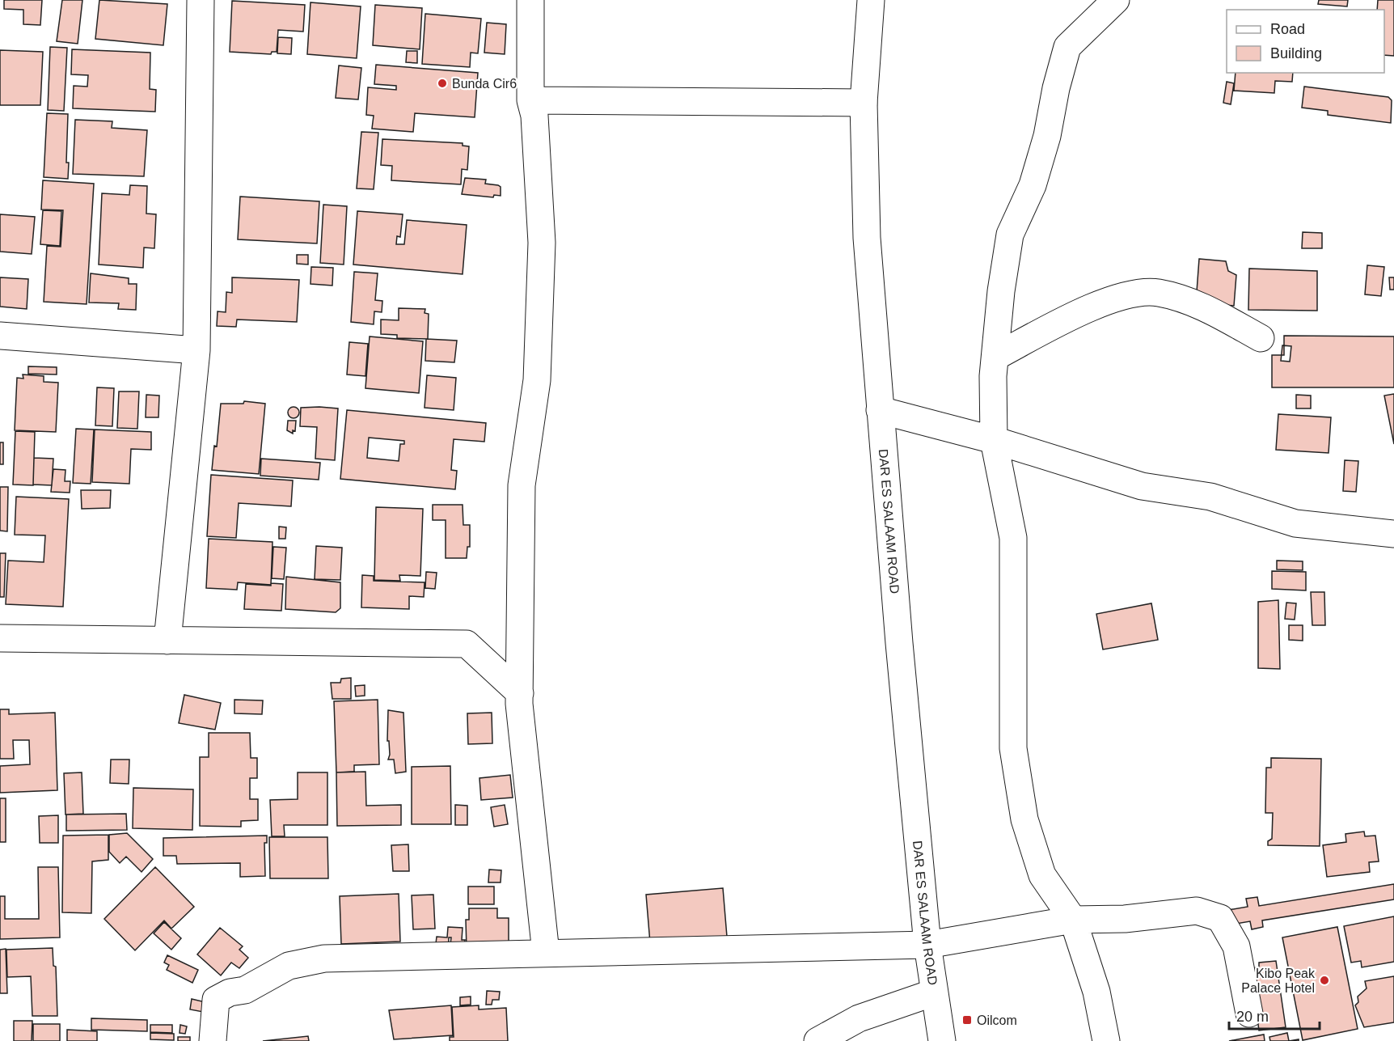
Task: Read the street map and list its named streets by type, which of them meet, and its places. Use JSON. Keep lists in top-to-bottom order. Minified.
{"streets":{"main road":["DAR ES SALAAM ROAD"]},"places":{"other":["Bunda Cir6","Kibo Peak Palace Hotel"],"transit":["Oilcom"]},"legend":["Road","Building"],"scale_bar":"20 m"}
